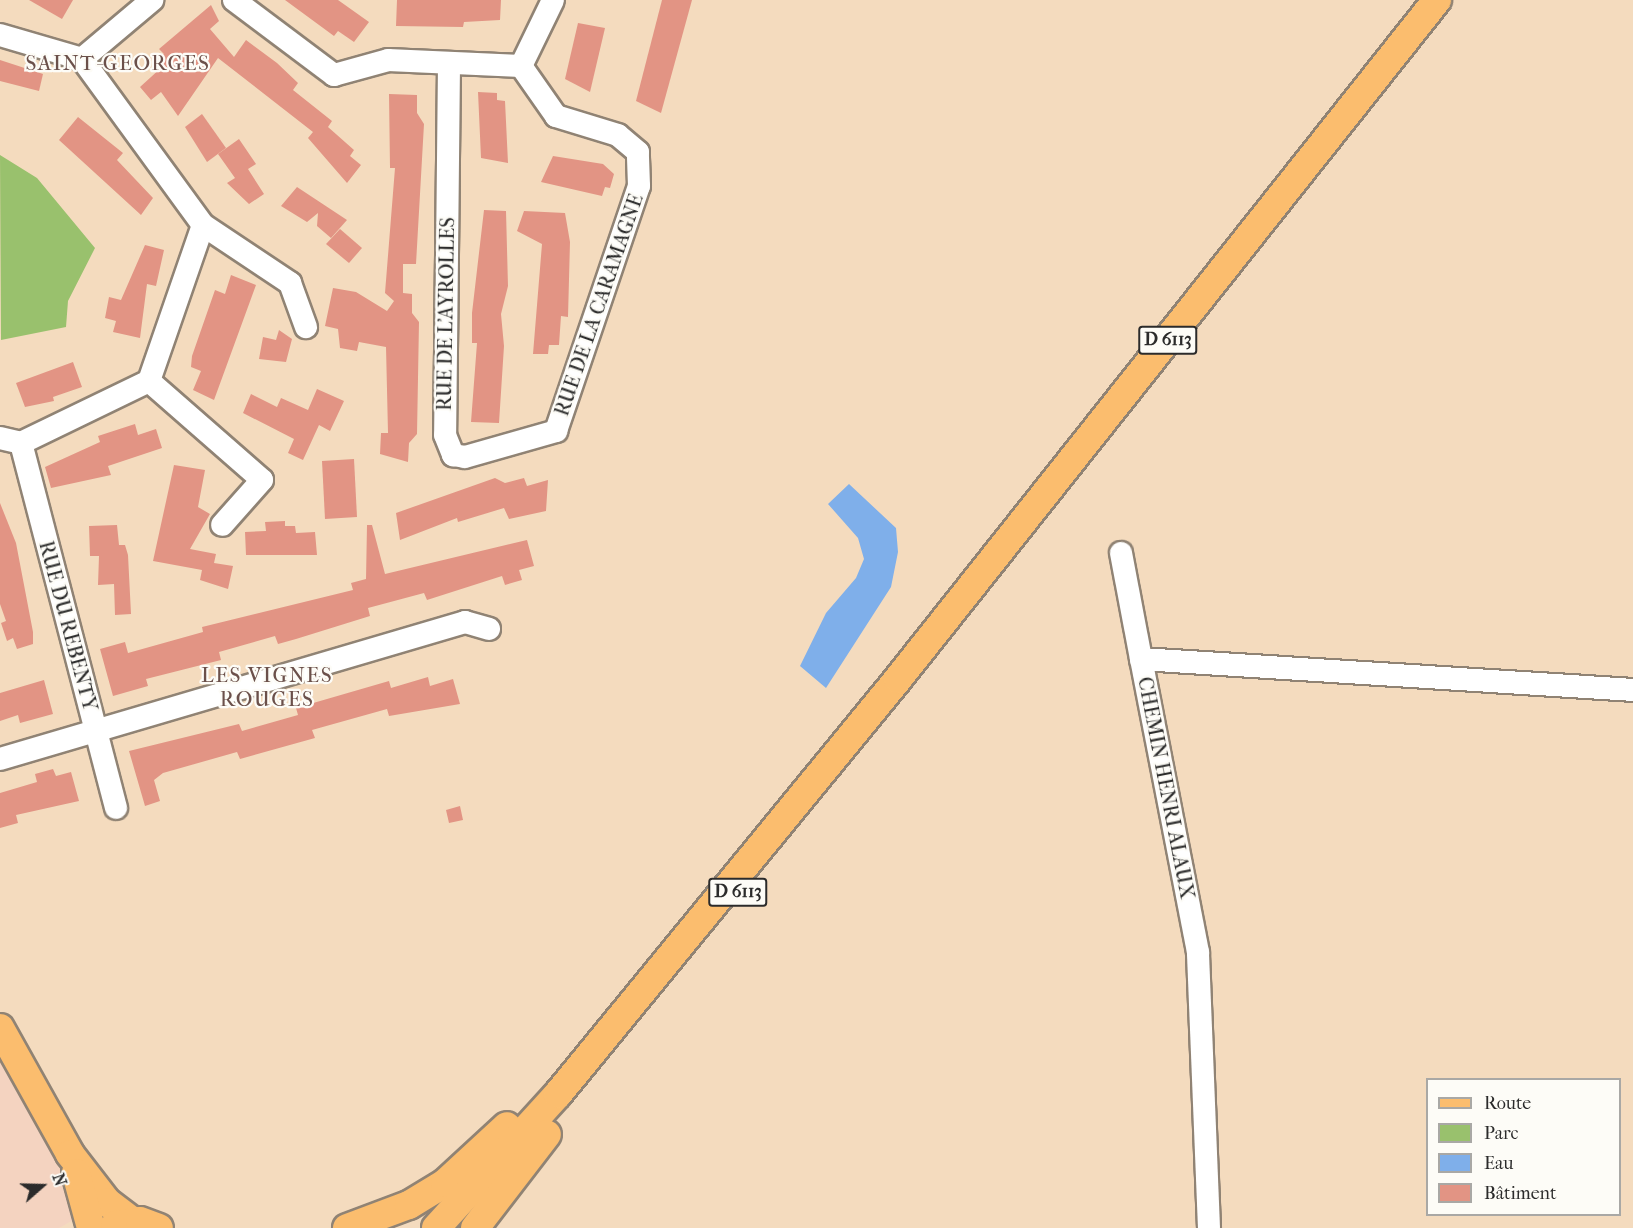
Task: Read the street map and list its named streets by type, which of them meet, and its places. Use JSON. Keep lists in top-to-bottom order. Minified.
{"streets":{"main road":["D 6113"],"street":["RUE DE LA CARAMAGNE","RUE DE L'AYROLLES","RUE DU REBENTY","CHEMIN HENRI ALAUX"]},"crossings":[["RUE DE LA CARAMAGNE","RUE DE L'AYROLLES"]],"districts":["SAINT-GEORGES","LES VIGNES ROUGES"],"legend":["Route","Parc","Eau","Bâtiment"],"north":"right"}
